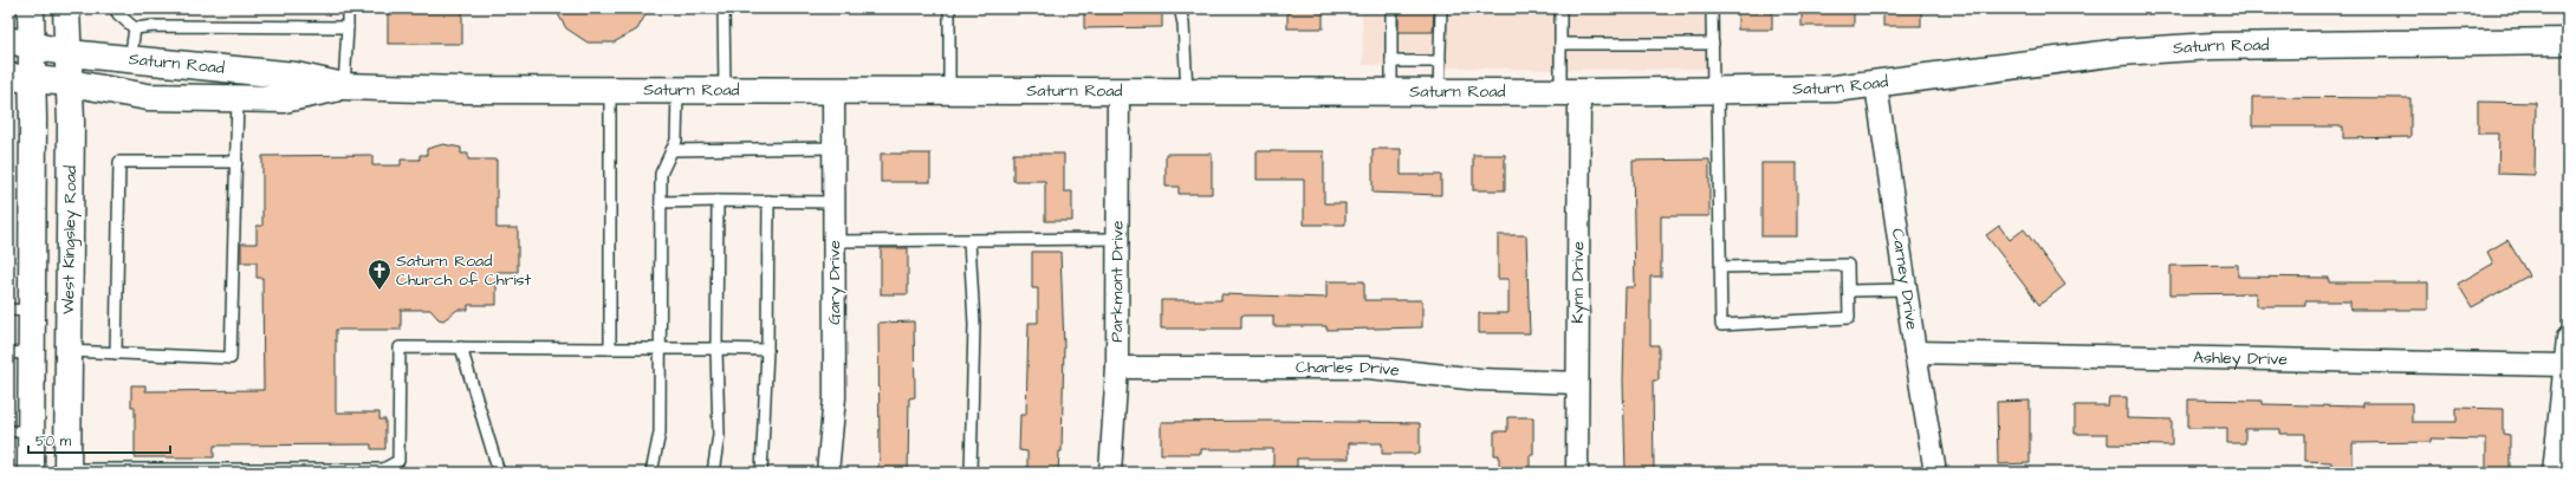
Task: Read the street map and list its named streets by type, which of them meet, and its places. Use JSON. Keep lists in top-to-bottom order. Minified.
{"streets":{"street":["Saturn Road","West Kingsley Road","Carney Drive","Parkmont Drive","Gary Drive","Kynn Drive","Ashley Drive","Charles Drive"]},"crossings":[["Saturn Road","West Kingsley Road"],["Saturn Road","Carney Drive"],["Saturn Road","Parkmont Drive"],["Saturn Road","Gary Drive"],["Saturn Road","Kynn Drive"],["Carney Drive","Ashley Drive"],["Parkmont Drive","Charles Drive"],["Kynn Drive","Charles Drive"]],"places":{"church":["Saturn Road Church of Christ"]},"scale_bar":"50 m"}
